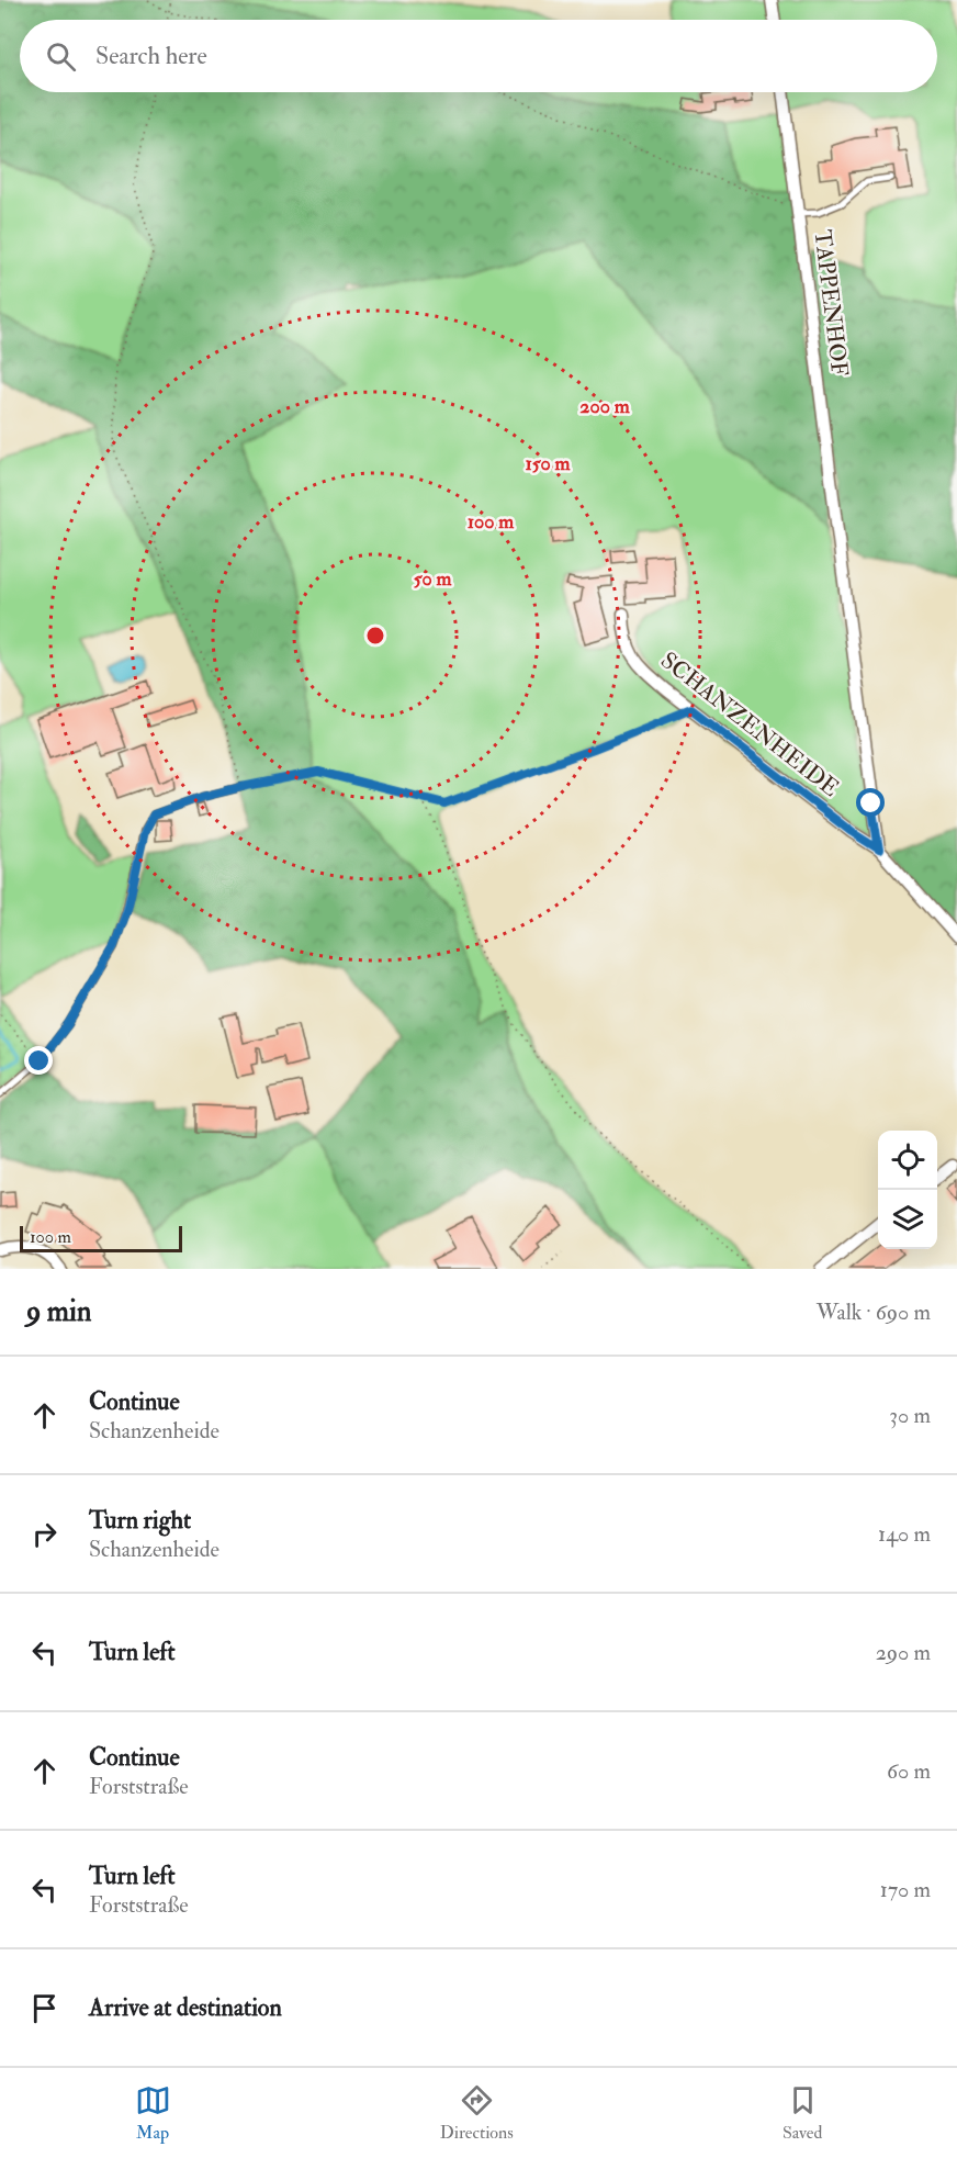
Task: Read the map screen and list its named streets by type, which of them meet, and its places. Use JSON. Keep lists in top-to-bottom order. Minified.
{"streets":{"street":["TAPPENHOF","SCHANZENHEIDE"]},"crossings":[["TAPPENHOF","SCHANZENHEIDE"]],"scale_bar":"100 m","page":{"search":"Search here","scale":"100 m","heading":["9 min","Walk · 690 m"],"list":[["Continue","Schanzenheide","30 m"],["Turn right","Schanzenheide","140 m"],["Turn left","290 m"],["Continue","Forststraße","60 m"],["Turn left","Forststraße","170 m"],"Arrive at destination"],"nav":["Map","Directions","Saved"]},"rings":["200 m","150 m","100 m","50 m"]}
